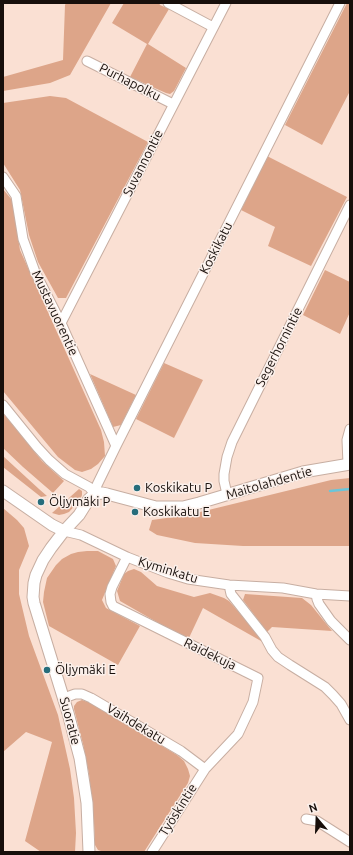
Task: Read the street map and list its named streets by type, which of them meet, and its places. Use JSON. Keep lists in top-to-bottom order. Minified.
{"streets":{"street":["Purhapolku","Suvannontie","Koskikatu","Mustavuorentie","Segerhornintie","Maitolahdentie","Kyminkatu","Raidekuja","Suoratie","Vaihdekatu","Työskintie"]},"crossings":[["Purhapolku","Suvannontie"],["Suvannontie","Mustavuorentie"],["Koskikatu","Mustavuorentie"],["Koskikatu","Maitolahdentie"],["Segerhornintie","Maitolahdentie"],["Kyminkatu","Raidekuja"],["Kyminkatu","Suoratie"],["Raidekuja","Vaihdekatu"],["Raidekuja","Työskintie"],["Suoratie","Vaihdekatu"],["Vaihdekatu","Työskintie"]],"places":["Koskikatu P","Öljymäki P","Koskikatu E","Öljymäki E"],"north":"top"}
